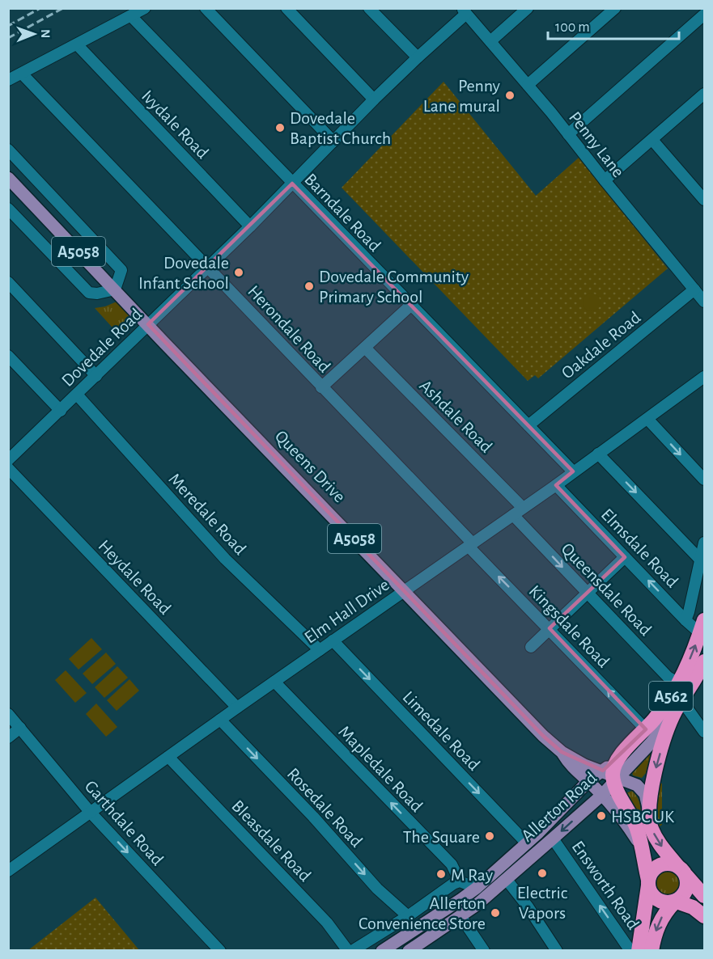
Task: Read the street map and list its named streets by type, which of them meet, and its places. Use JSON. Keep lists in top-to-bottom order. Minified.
{"streets":{"highway":["Queens Drive","A562","Allerton Road"],"main road":["A5058"],"street":["Ivydale Road","Penny Lane","Barndale Road","Herondale Road","Oakdale Road","Dovedale Road","Ashdale Road","Meredale Road","Elmsdale Road","Heydale Road","Queensdale Road","Elm Hall Drive","Kingsdale Road","Limedale Road","Mapledale Road","Rosedale Road","Garthdale Road","Bleasdale Road","Ensworth Road"]},"crossings":[["Ivydale Road","Dovedale Road"],["Penny Lane","Oakdale Road"],["Penny Lane","Dovedale Road"],["Barndale Road","Oakdale Road"],["Barndale Road","Dovedale Road"],["Barndale Road","Elm Hall Drive"],["Herondale Road","Dovedale Road"],["Herondale Road","Elm Hall Drive"],["Herondale Road","Kingsdale Road"],["Dovedale Road","Queens Drive"],["Dovedale Road","Meredale Road"],["Ashdale Road","Elm Hall Drive"],["Queens Drive","Elm Hall Drive"],["Queens Drive","A562"],["Queens Drive","Allerton Road"],["Meredale Road","Elm Hall Drive"],["Elmsdale Road","Elm Hall Drive"],["Elmsdale Road","A562"],["Heydale Road","Elm Hall Drive"],["Queensdale Road","Elm Hall Drive"],["Queensdale Road","A562"],["Elm Hall Drive","Kingsdale Road"],["Elm Hall Drive","Limedale Road"],["Elm Hall Drive","Mapledale Road"],["Elm Hall Drive","Rosedale Road"],["Elm Hall Drive","Garthdale Road"],["Elm Hall Drive","Bleasdale Road"],["Kingsdale Road","A562"],["A562","Allerton Road"],["Limedale Road","Allerton Road"],["Allerton Road","Ensworth Road"]],"one_way":["Queensdale Road","Kingsdale Road","Limedale Road","Mapledale Road","Rosedale Road","Garthdale Road"],"places":["Penny Lane mural","Dovedale Baptist Church","Dovedale Infant School","Dovedale Community Primary School","HSBC UK","The Square","Electric Vapors","M Ray","Allerton Convenience Store"],"scale_bar":"100 m","north":"right"}
